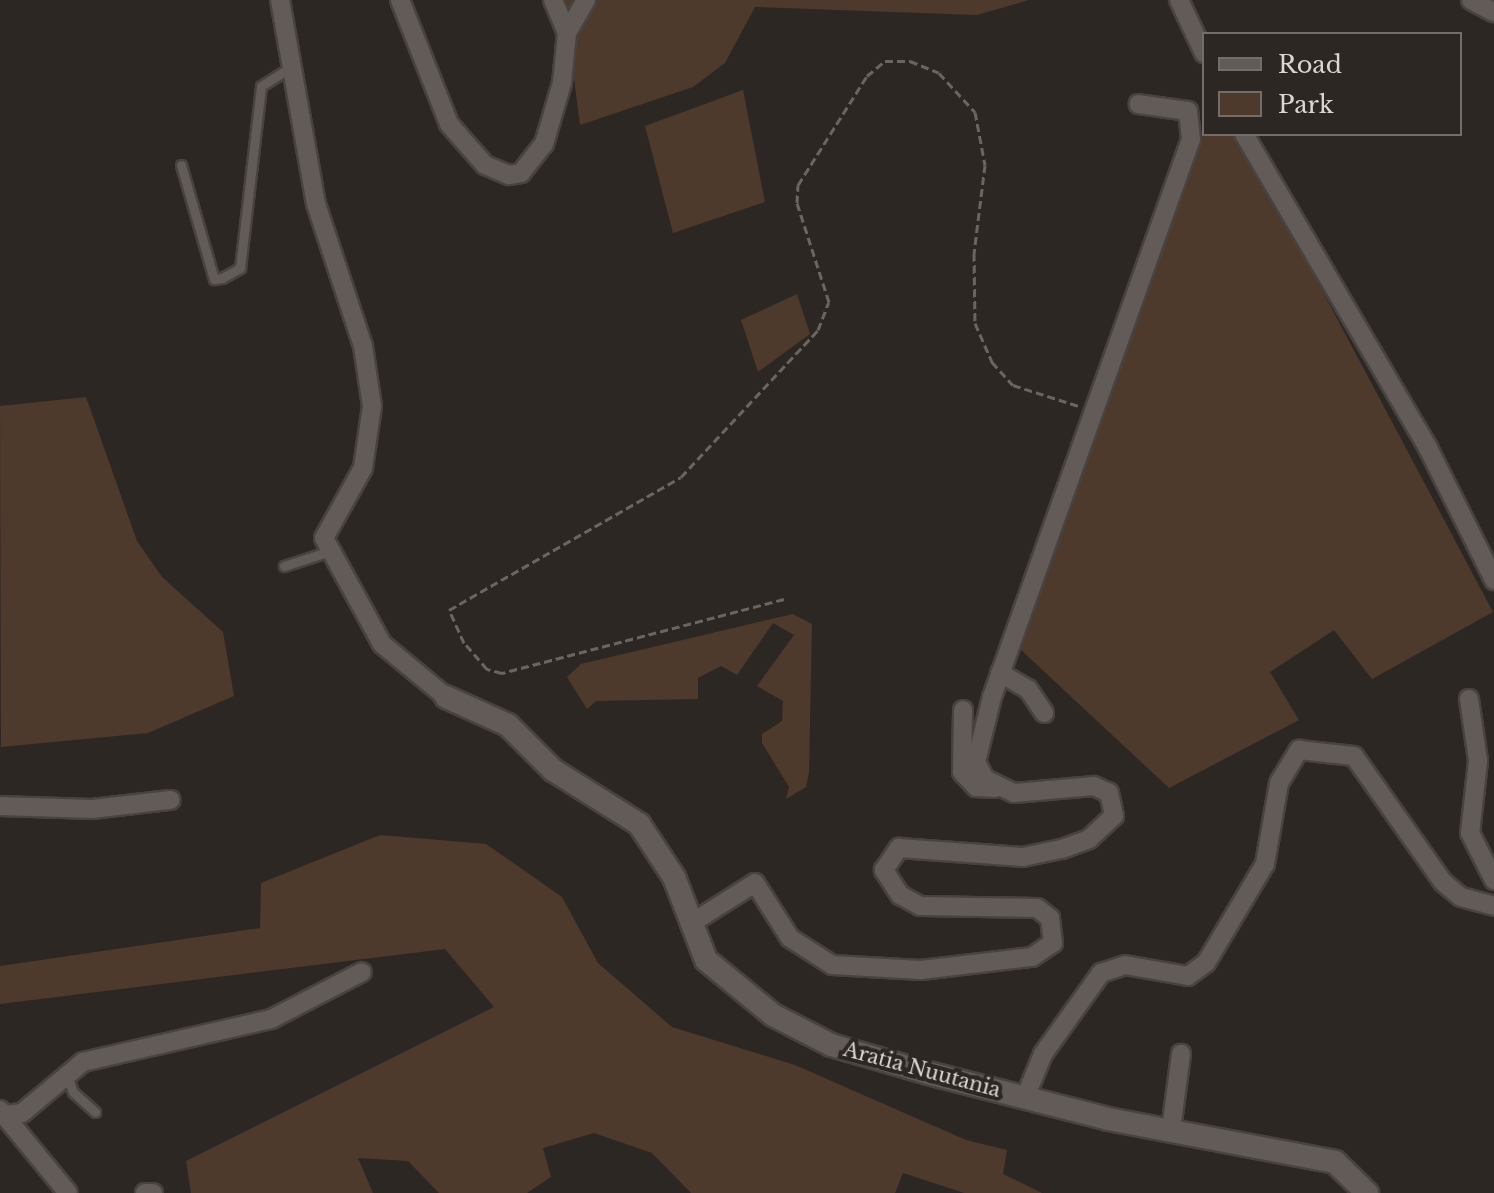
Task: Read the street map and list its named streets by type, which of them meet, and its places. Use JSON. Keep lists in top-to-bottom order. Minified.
{"streets":{"street":["Aratia Nuutania"]},"legend":["Road","Park"]}
